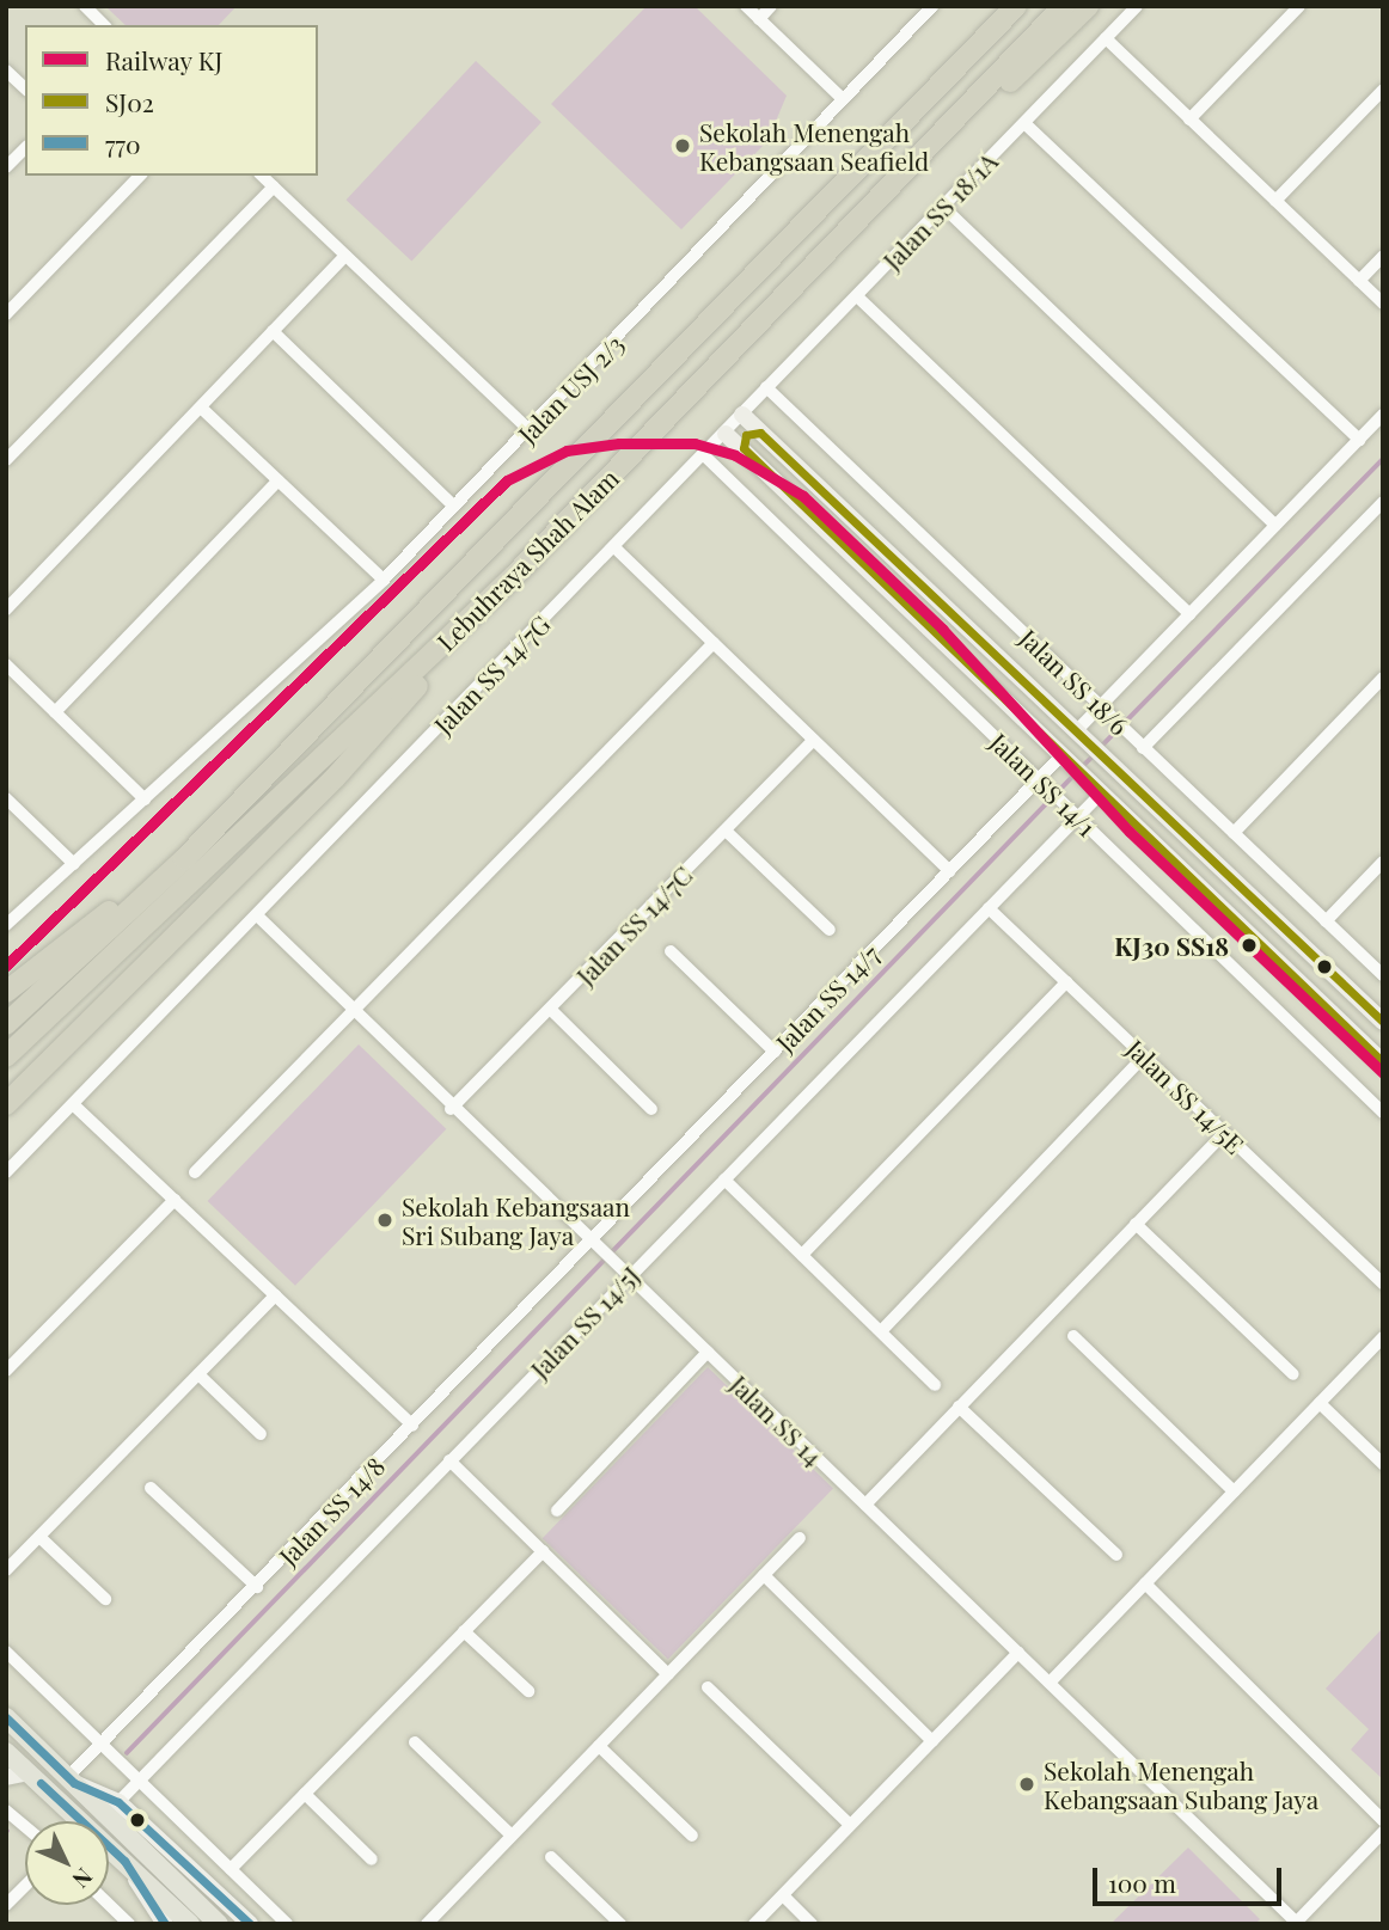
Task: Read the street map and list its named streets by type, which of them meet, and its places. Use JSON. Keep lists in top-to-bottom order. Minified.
{"streets":{"highway":["Lebuhraya Shah Alam"],"street":["Jalan SS 18/1A","Jalan USJ 2/3","Jalan SS 14/7G","Jalan SS 18/6","Jalan SS 14/1","Jalan SS 14/7C","Jalan SS 14/7","Jalan SS 14/5E","Jalan SS 14/5J","Jalan SS 14","Jalan SS 14/8"]},"crossings":[["Jalan SS 18/1A","Jalan SS 18/6"],["Jalan SS 14/7G","Jalan SS 14/1"],["Jalan SS 14/7G","Jalan SS 14"],["Jalan SS 14/1","Jalan SS 14/7"],["Jalan SS 14/1","Jalan SS 14/5J"],["Jalan SS 14/7C","Jalan SS 14"],["Jalan SS 14/7","Jalan SS 14"],["Jalan SS 14/7","Jalan SS 14/8"],["Jalan SS 14/5E","Jalan SS 14/5J"],["Jalan SS 14/5J","Jalan SS 14"],["Jalan SS 14","Jalan SS 14/8"]],"places":["Sekolah Menengah Kebangsaan Seafield","KJ30 SS18","Sekolah Kebangsaan Sri Subang Jaya","Sekolah Menengah Kebangsaan Subang Jaya"],"lines":["transit line SJ02","rail line KJ","transit line 770"],"legend":["Railway KJ","SJ02","770"],"scale_bar":"100 m","north":"bottom right"}
